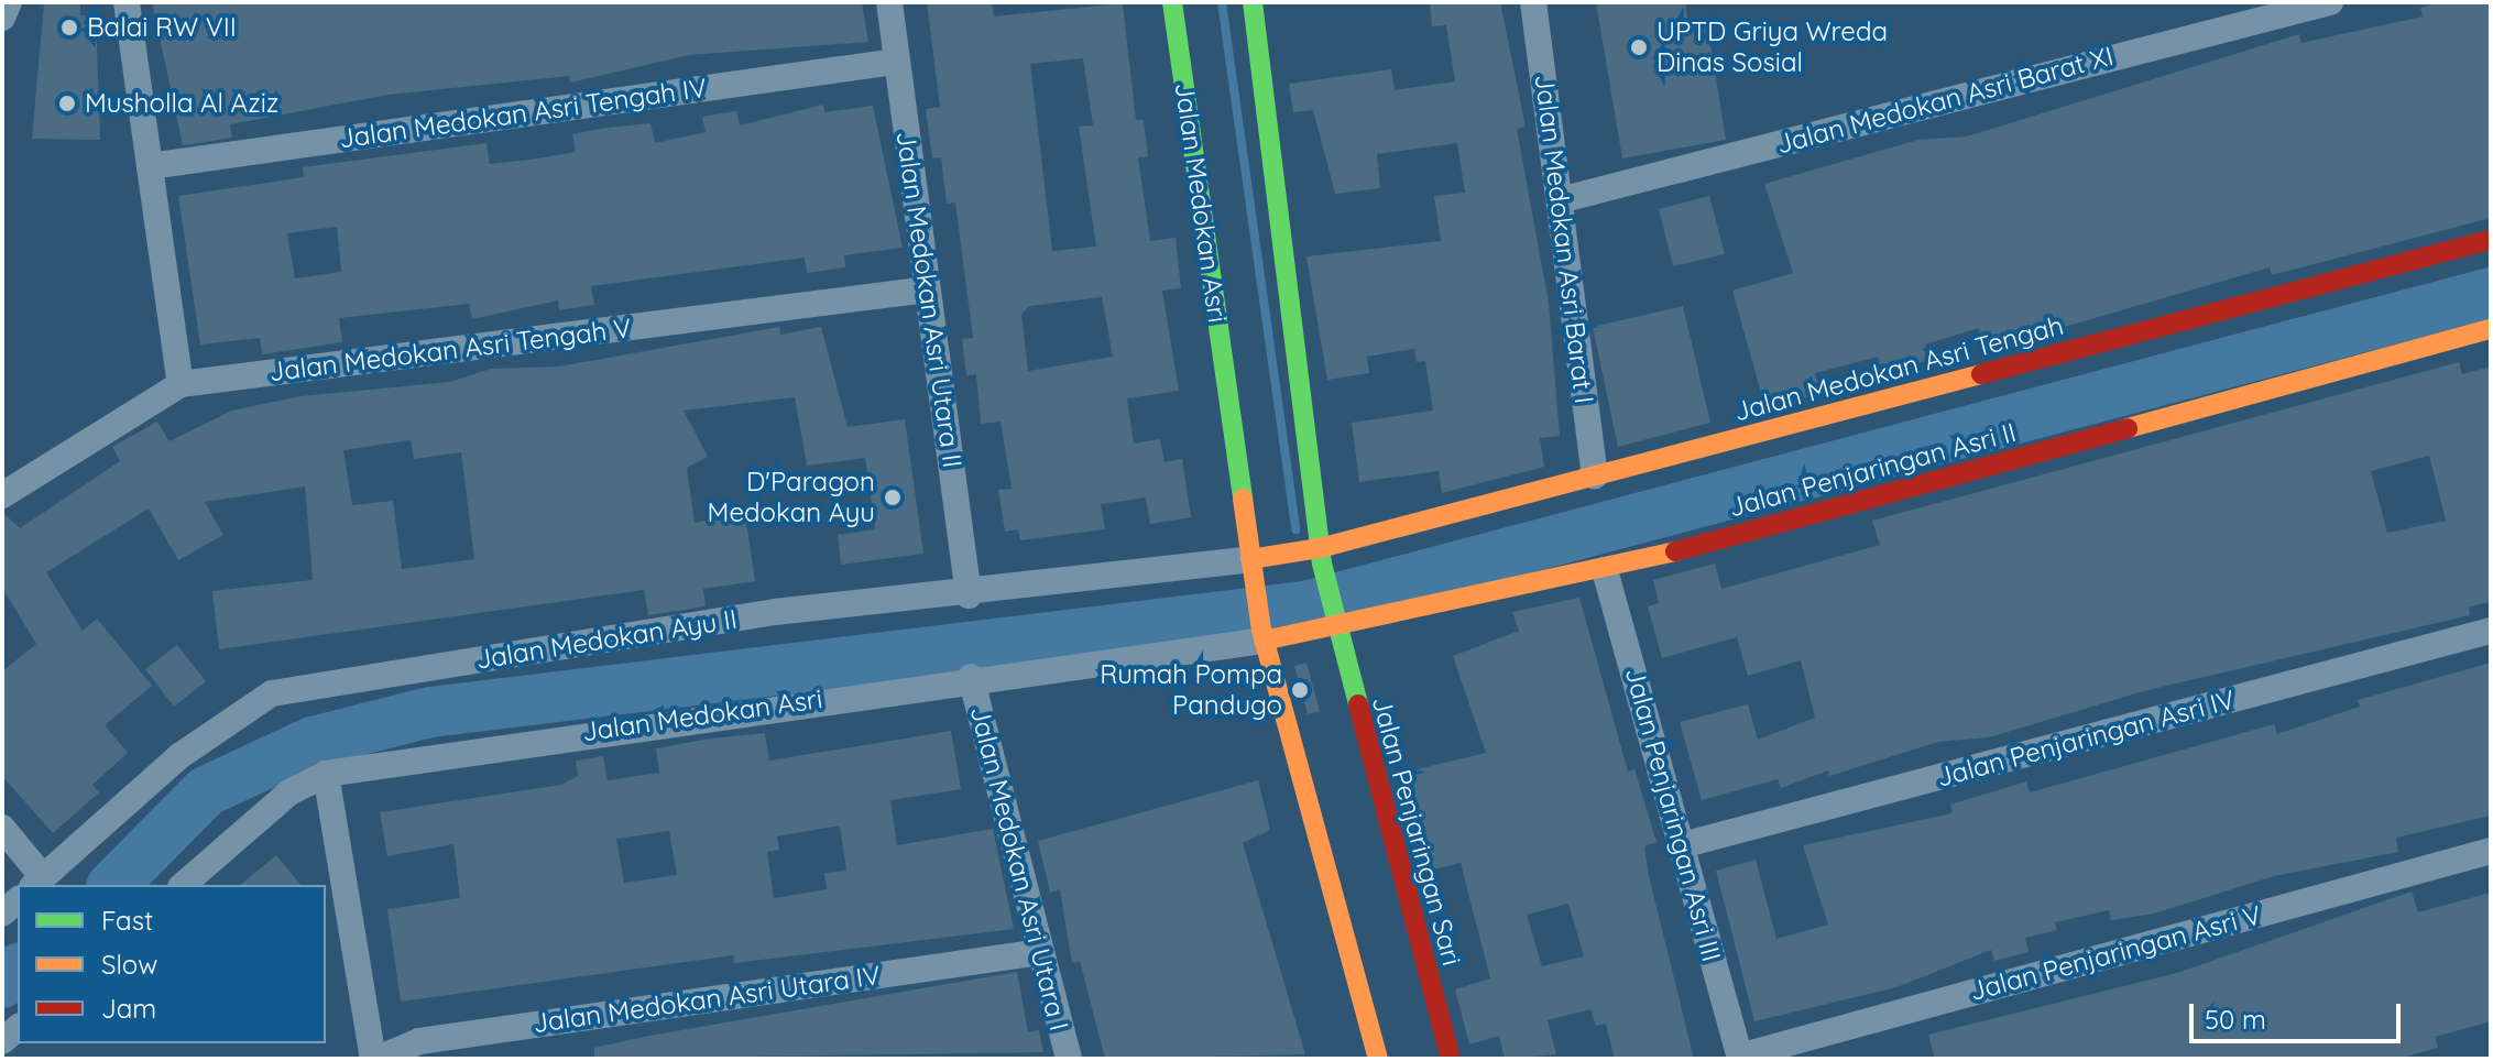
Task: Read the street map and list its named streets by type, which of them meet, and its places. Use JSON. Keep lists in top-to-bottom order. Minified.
{"streets":{"street":["Jalan Medokan Asri Barat XI","Jalan Medokan Asri Tengah IV","Jalan Medokan Asri","Jalan Medokan Asri Barat I","Jalan Medokan Asri Utara II","Jalan Medokan Asri Tengah V","Jalan Medokan Asri Tengah","Jalan Penjaringan Asri II","Jalan Medokan Ayu II","Jalan Penjaringan Asri IV","Jalan Penjaringan Asri III","Jalan Penjaringan Sari","Jalan Medokan Asri Utara I","Jalan Penjaringan Asri V","Jalan Medokan Asri Utara IV"]},"crossings":[["Jalan Medokan Asri Barat XI","Jalan Medokan Asri Barat I"],["Jalan Medokan Asri Tengah IV","Jalan Medokan Asri Utara II"],["Jalan Medokan Asri","Jalan Penjaringan Asri II"],["Jalan Medokan Asri","Jalan Medokan Ayu II"],["Jalan Medokan Asri","Jalan Medokan Asri Utara I"],["Jalan Medokan Asri","Jalan Medokan Asri Utara IV"],["Jalan Medokan Asri Barat I","Jalan Medokan Asri Tengah"],["Jalan Medokan Asri Utara II","Jalan Medokan Asri Tengah V"],["Jalan Medokan Asri Utara II","Jalan Medokan Ayu II"],["Jalan Penjaringan Asri II","Jalan Penjaringan Asri III"],["Jalan Penjaringan Asri II","Jalan Penjaringan Sari"],["Jalan Penjaringan Asri IV","Jalan Penjaringan Asri III"],["Jalan Penjaringan Asri III","Jalan Penjaringan Asri V"],["Jalan Medokan Asri Utara I","Jalan Medokan Asri Utara IV"]],"places":["Balai RW VII","UPTD Griya Wreda Dinas Sosial","Musholla Al Aziz","D'Paragon Medokan Ayu","Rumah Pompa Pandugo"],"legend":["Fast","Slow","Jam"],"scale_bar":"50 m"}
